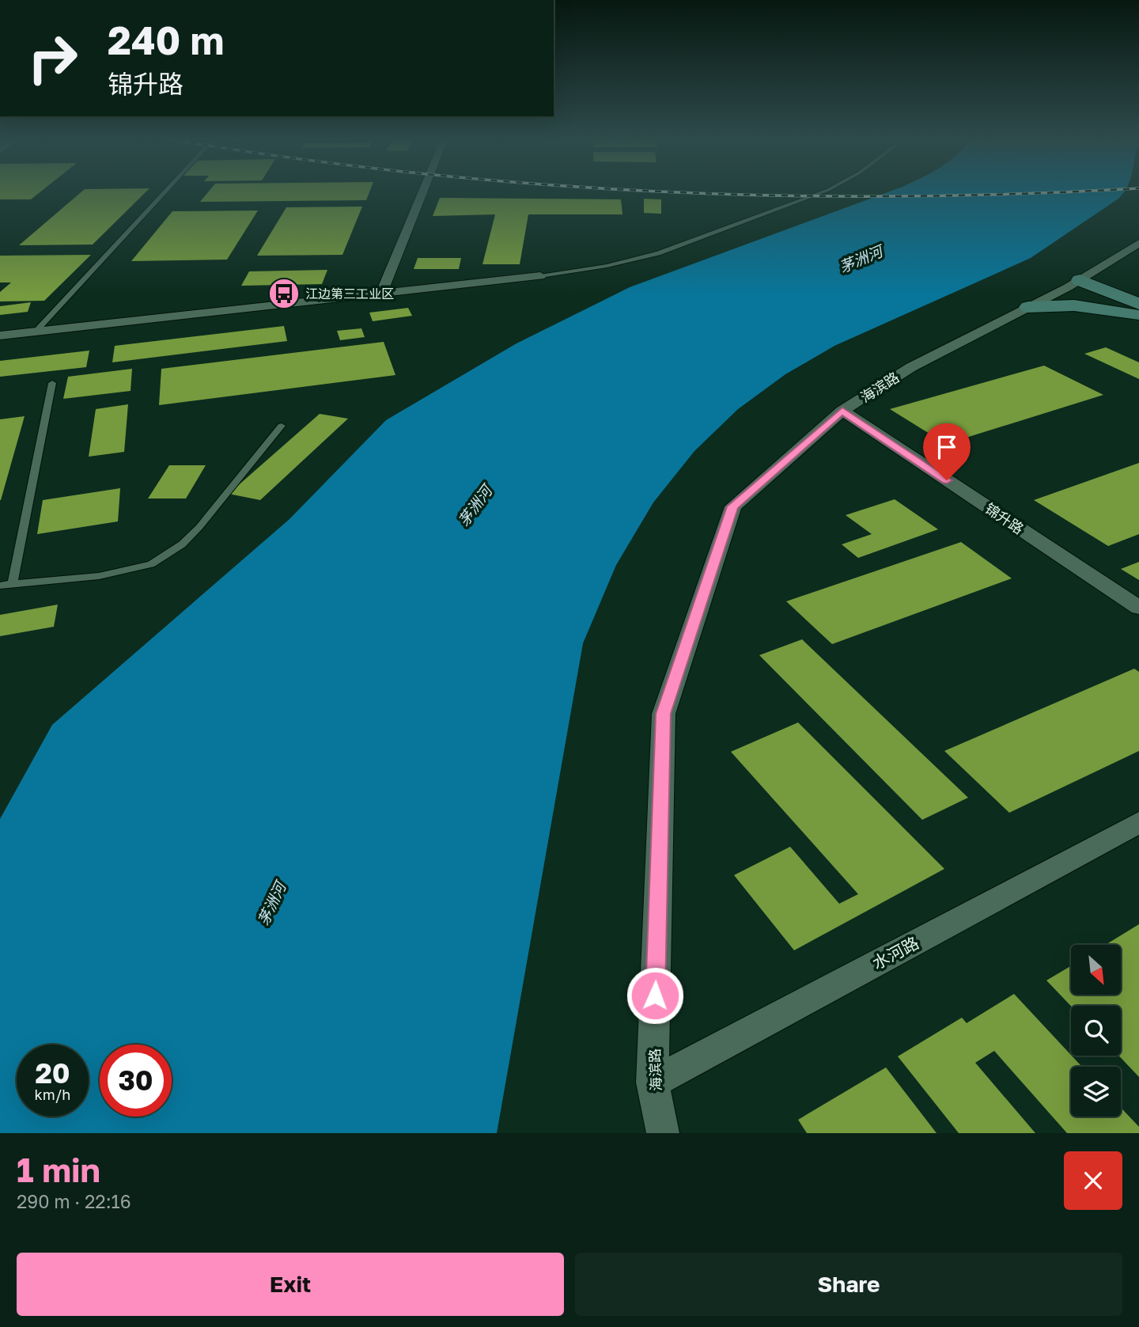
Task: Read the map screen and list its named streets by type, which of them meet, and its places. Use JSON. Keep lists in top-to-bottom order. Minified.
{"streets":{"street":["海滨路","锦升路","水河路"]},"crossings":[["海滨路","锦升路"],["海滨路","水河路"]],"water":["茅洲河"],"places":{"bus stop":["江边第三工业区"]},"north":"bottom right","page":{"turn":["240 m","锦升路"],"speed":"20 km/h","limit":"30","heading":["1 min","290 m · 22:16"],"buttons":["Exit","Share"]}}
